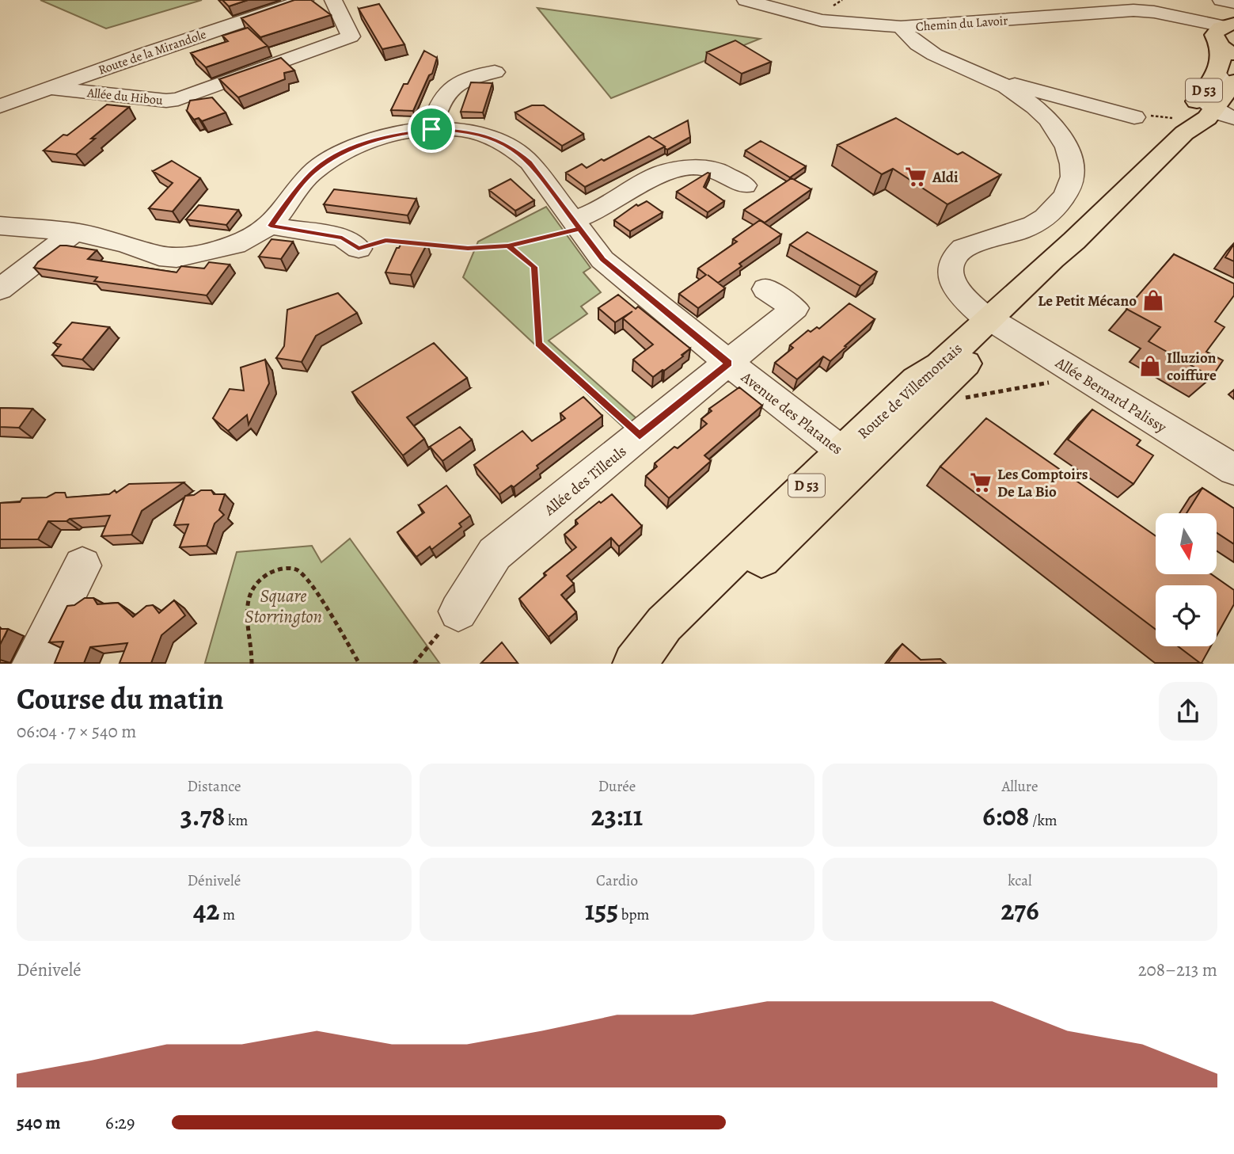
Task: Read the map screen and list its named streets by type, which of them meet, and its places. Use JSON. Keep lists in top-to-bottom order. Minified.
{"streets":{"main road":["D 53","Route de Villemontais"],"street":["Chemin du Lavoir","Route de la Mirandole","Allée du Hibou","Allée Bernard Palissy","Avenue des Platanes","Allée des Tilleuls"]},"crossings":[["Chemin du Lavoir","D 53"],["Route de la Mirandole","Allée du Hibou"],["D 53","Route de Villemontais"],["Route de Villemontais","Allée Bernard Palissy"],["Route de Villemontais","Avenue des Platanes"],["Avenue des Platanes","Allée des Tilleuls"]],"parks":["Square Storrington"],"places":{"supermarket":["Aldi","Les Comptoirs De La Bio"],"shop":["Le Petit Mécano","Illuzion coiffure"]},"north":"bottom","page":{"heading":["Course du matin","06:04 · 7 × 540 m"],"stats":[["Distance","3.78 km"],["Durée","23:11"],["Allure","6:08 /km"],["Dénivelé","42 m"],["Cardio","155 bpm"],["kcal","276"]],"chart":["Dénivelé","208–213 m"],"list":[{"name":"540 m","note":"6:29"}]}}
